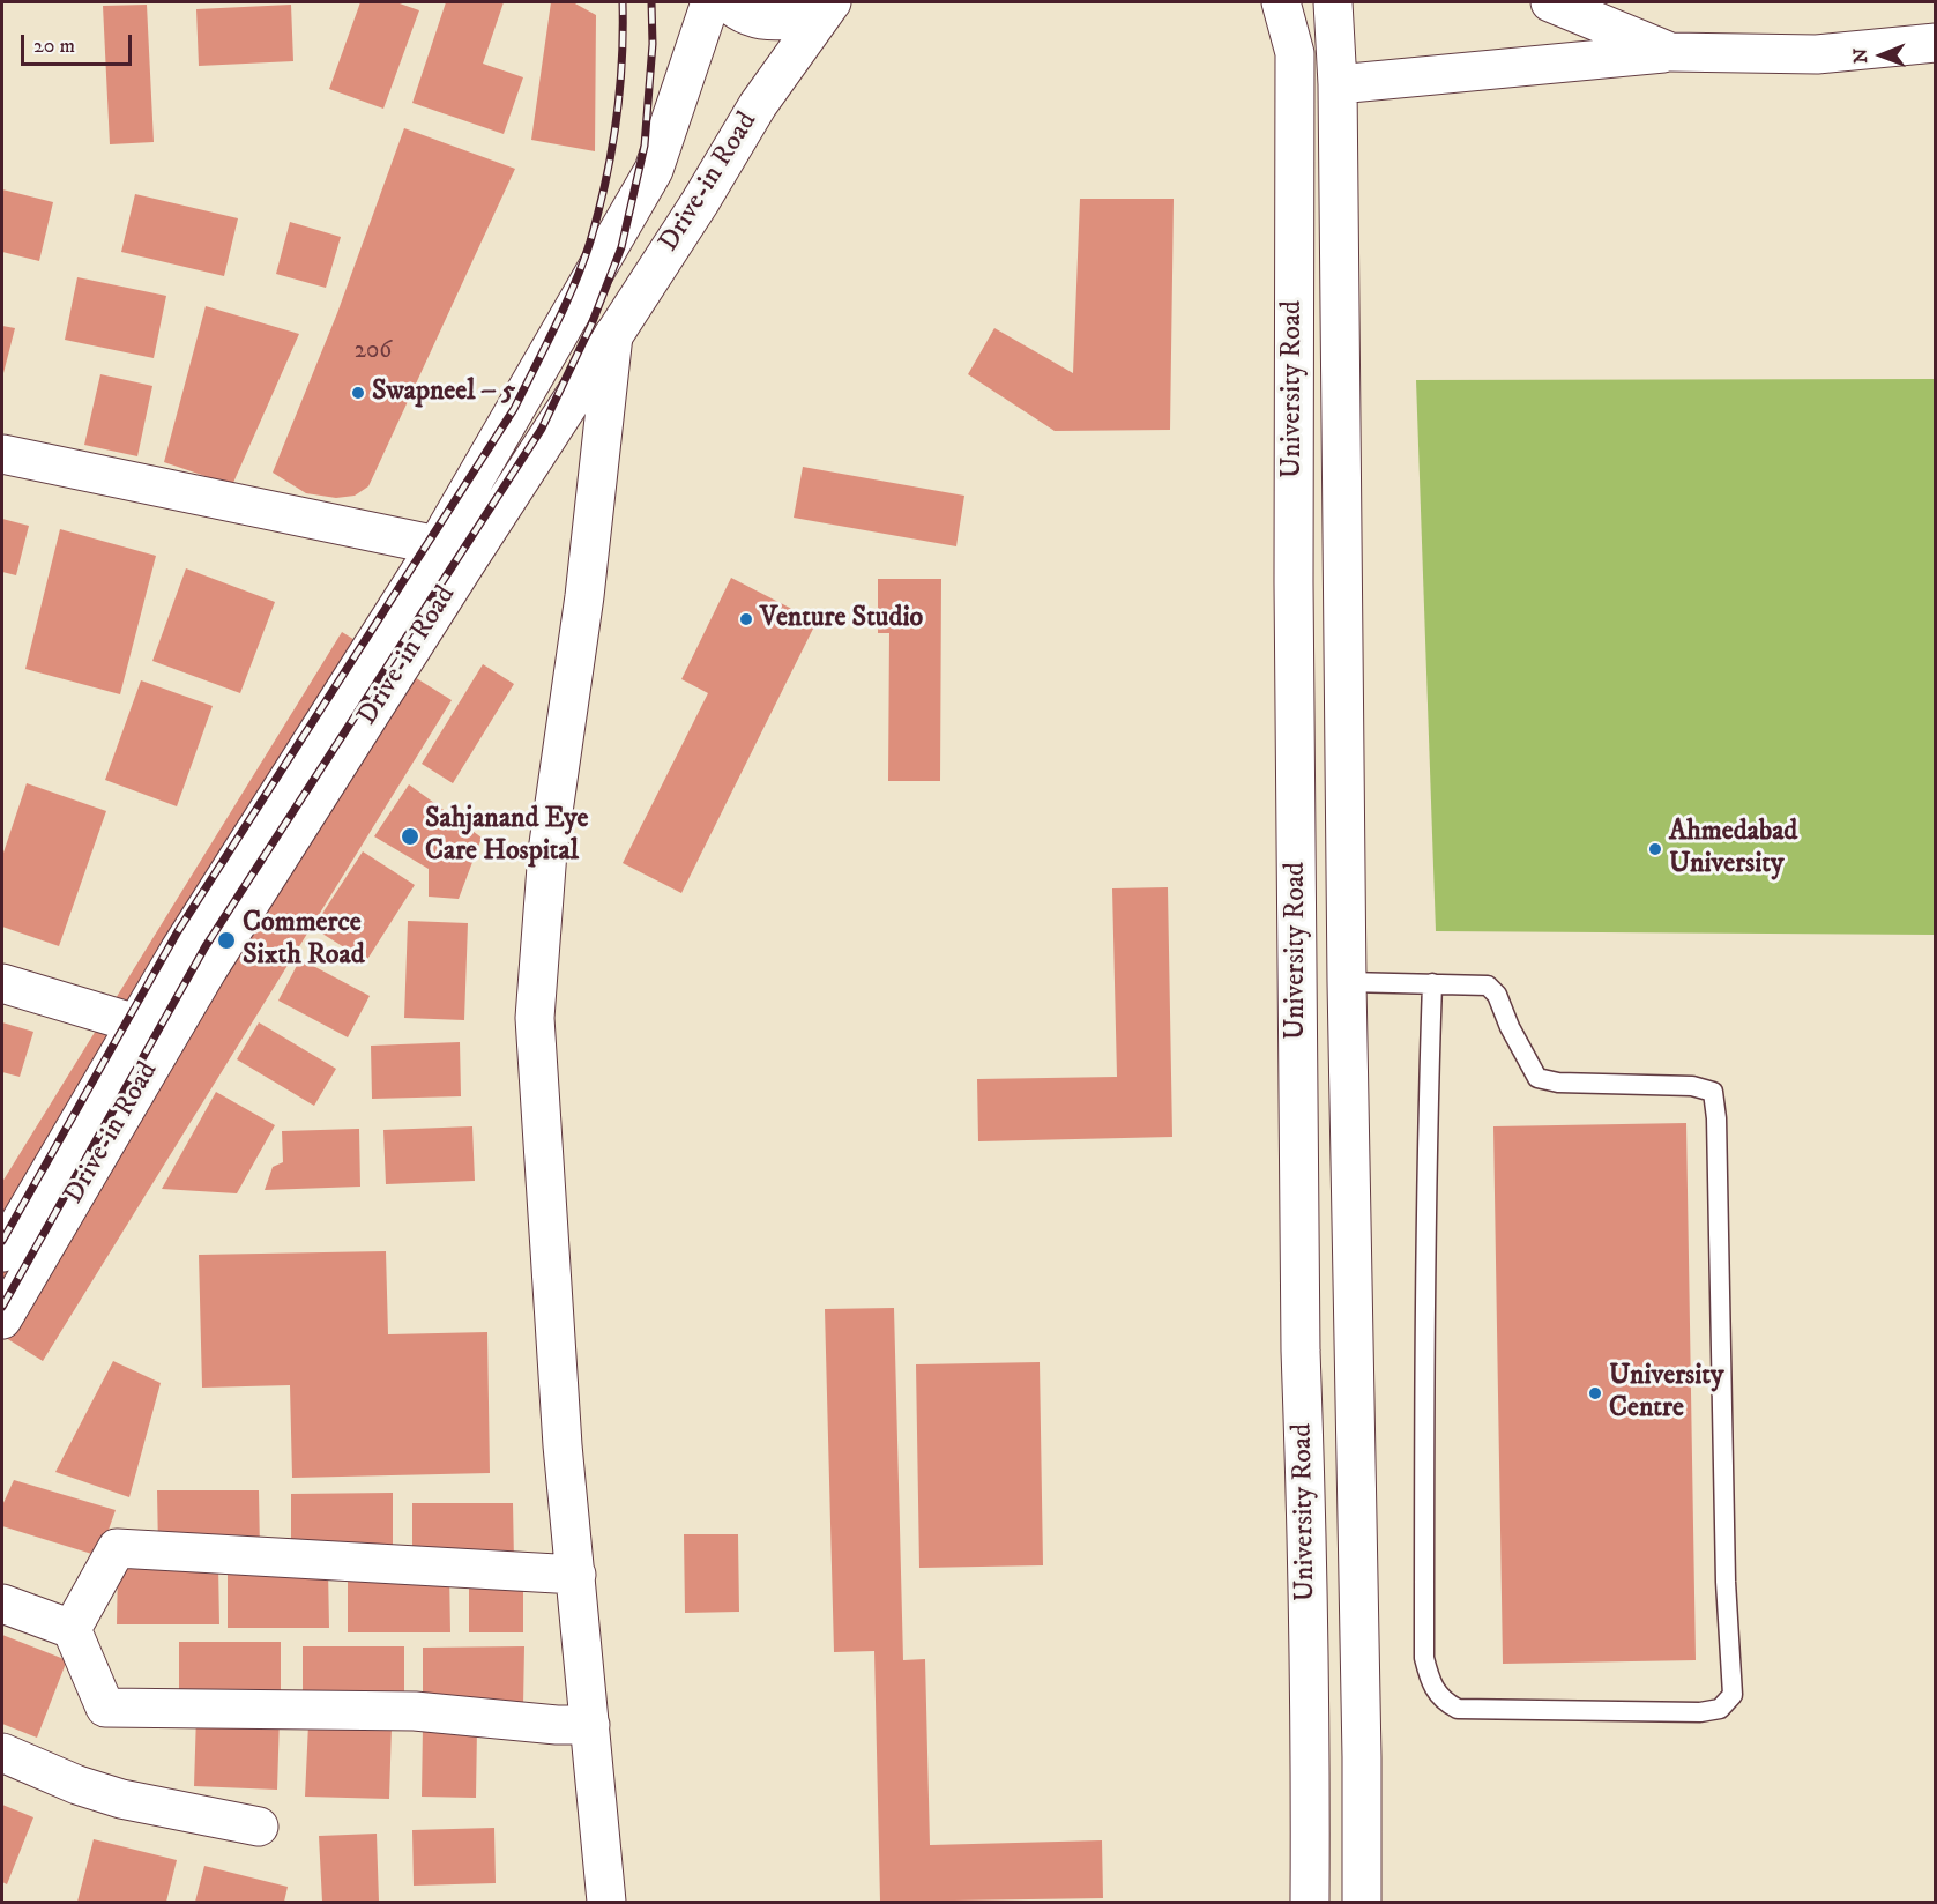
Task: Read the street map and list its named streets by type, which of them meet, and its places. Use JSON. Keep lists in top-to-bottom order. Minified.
{"streets":{"street":["Drive-in Road","University Road"]},"places":["Swapneel – 5","Venture Studio","Sahjanand Eye Care Hospital","Ahmedabad University","Commerce Sixth Road","University Centre"],"house_numbers":["206"],"scale_bar":"20 m","north":"left"}
